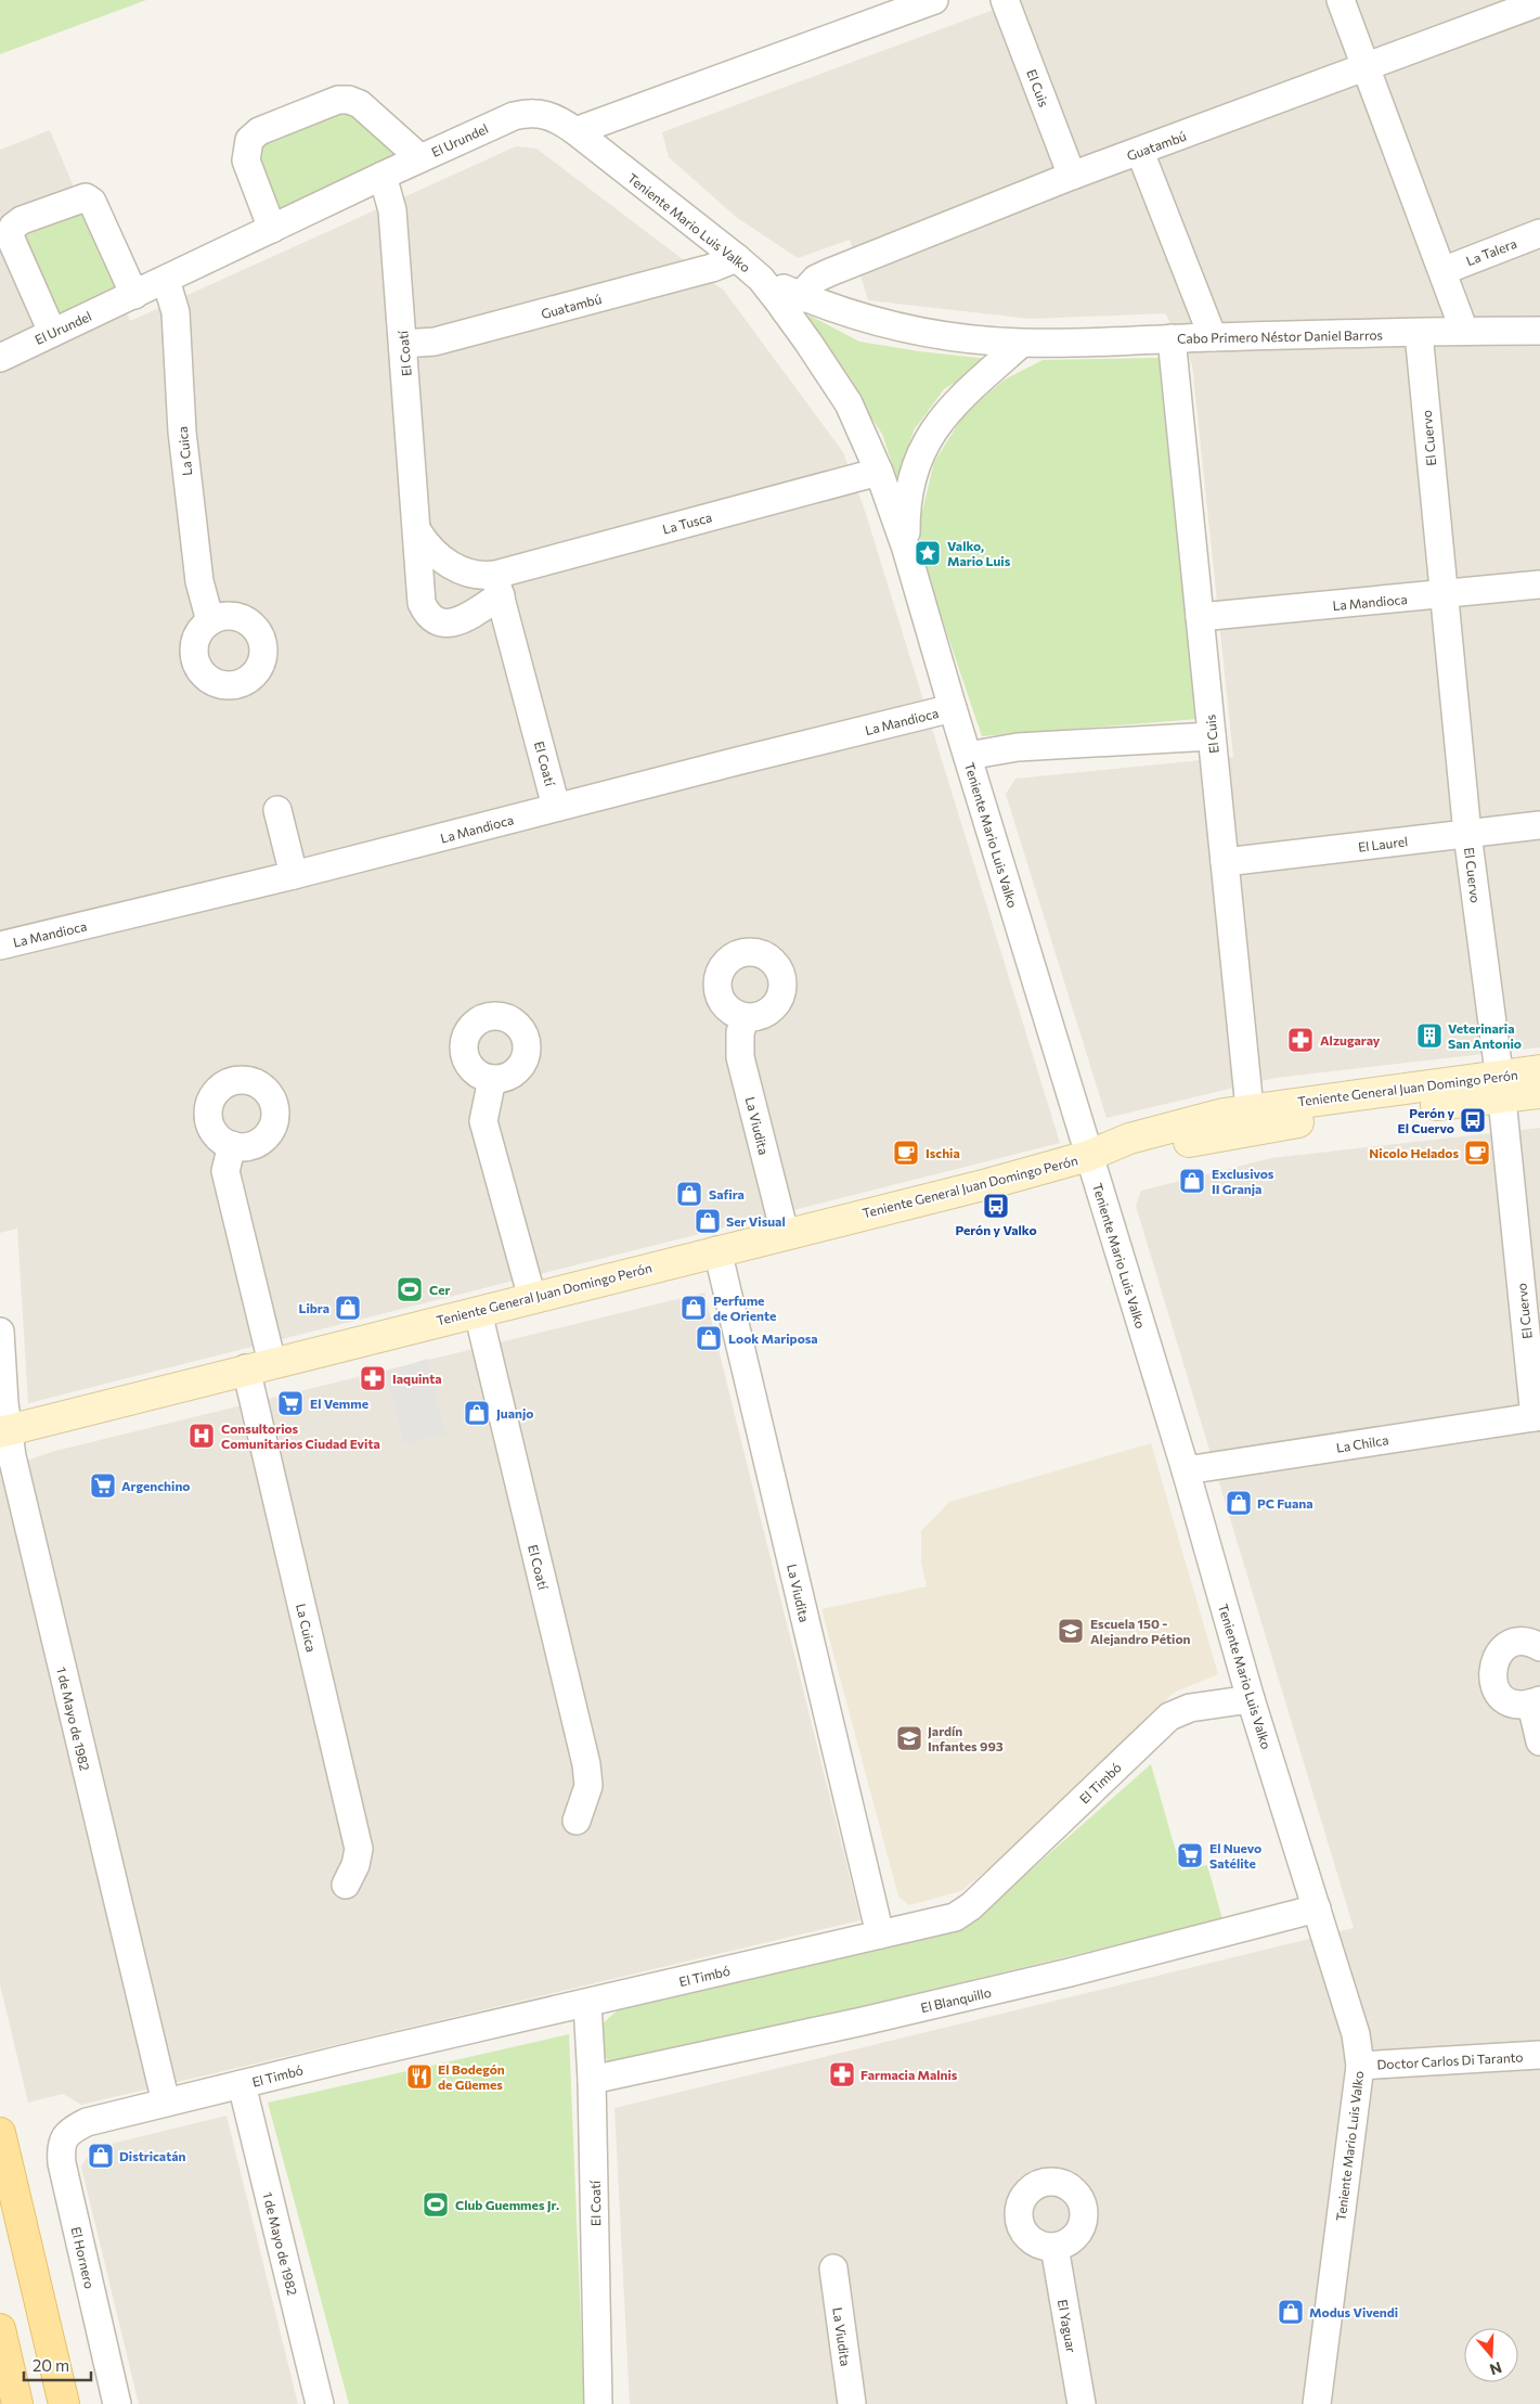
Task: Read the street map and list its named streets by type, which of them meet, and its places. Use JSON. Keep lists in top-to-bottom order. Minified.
{"streets":{"main road":["Teniente General Juan Domingo Perón"],"street":["El Cuis","El Urundel","Guatambú","Teniente Mario Luis Valko","La Talera","Cabo Primero Néstor Daniel Barros","El Coatí","El Cuervo","La Cuica","La Tusca","La Mandioca","El Laurel","La Viudita","La Chilca","1 de Mayo de 1982","El Timbó","El Blanquillo","Doctor Carlos Di Taranto","El Hornero","El Yaguar"]},"crossings":[["El Cuis","Guatambú"],["El Cuis","Cabo Primero Néstor Daniel Barros"],["El Cuis","La Mandioca"],["El Cuis","El Laurel"],["El Cuis","Teniente General Juan Domingo Perón"],["El Urundel","Teniente Mario Luis Valko"],["El Urundel","El Coatí"],["El Urundel","La Cuica"],["Guatambú","Teniente Mario Luis Valko"],["Guatambú","Cabo Primero Néstor Daniel Barros"],["Guatambú","El Coatí"],["Teniente Mario Luis Valko","Cabo Primero Néstor Daniel Barros"],["Teniente Mario Luis Valko","La Tusca"],["Teniente Mario Luis Valko","La Mandioca"],["Teniente Mario Luis Valko","Teniente General Juan Domingo Perón"],["Teniente Mario Luis Valko","La Chilca"],["Teniente Mario Luis Valko","El Timbó"],["Teniente Mario Luis Valko","El Blanquillo"],["Teniente Mario Luis Valko","Doctor Carlos Di Taranto"],["Cabo Primero Néstor Daniel Barros","El Cuervo"],["El Coatí","La Tusca"],["El Coatí","La Mandioca"],["El Coatí","Teniente General Juan Domingo Perón"],["El Coatí","El Timbó"],["El Coatí","El Blanquillo"],["El Cuervo","La Mandioca"],["El Cuervo","El Laurel"],["El Cuervo","Teniente General Juan Domingo Perón"],["El Cuervo","La Chilca"],["La Cuica","Teniente General Juan Domingo Perón"],["Teniente General Juan Domingo Perón","La Viudita"],["Teniente General Juan Domingo Perón","1 de Mayo de 1982"],["La Viudita","El Timbó"],["1 de Mayo de 1982","El Timbó"],["El Timbó","El Hornero"]],"places":{"place":["Valko, Mario Luis"],"building":["Veterinaria San Antonio"],"pharmacy":["Alzugaray","Iaquinta","Farmacia Malnis"],"bus stop":["Perón y El Cuervo","Perón y Valko"],"cafe":["Ischia","Nicolo Helados"],"shop":["Exclusivos II Granja","Safira","Ser Visual","Libra","Perfume de Oriente","Look Mariposa","Juanjo","PC Fuana","Districatán","Modus Vivendi"],"sports":["Cer","Club Guemmes Jr."],"supermarket":["El Vemme","Argenchino","El Nuevo Satélite"],"hospital":["Consultorios Comunitarios Ciudad Evita"],"school or university":["Escuela 150 - Alejandro Pétion","Jardín Infantes 993"],"restaurant":["El Bodegón de Güemes"]},"scale_bar":"20 m","north":"bottom"}
